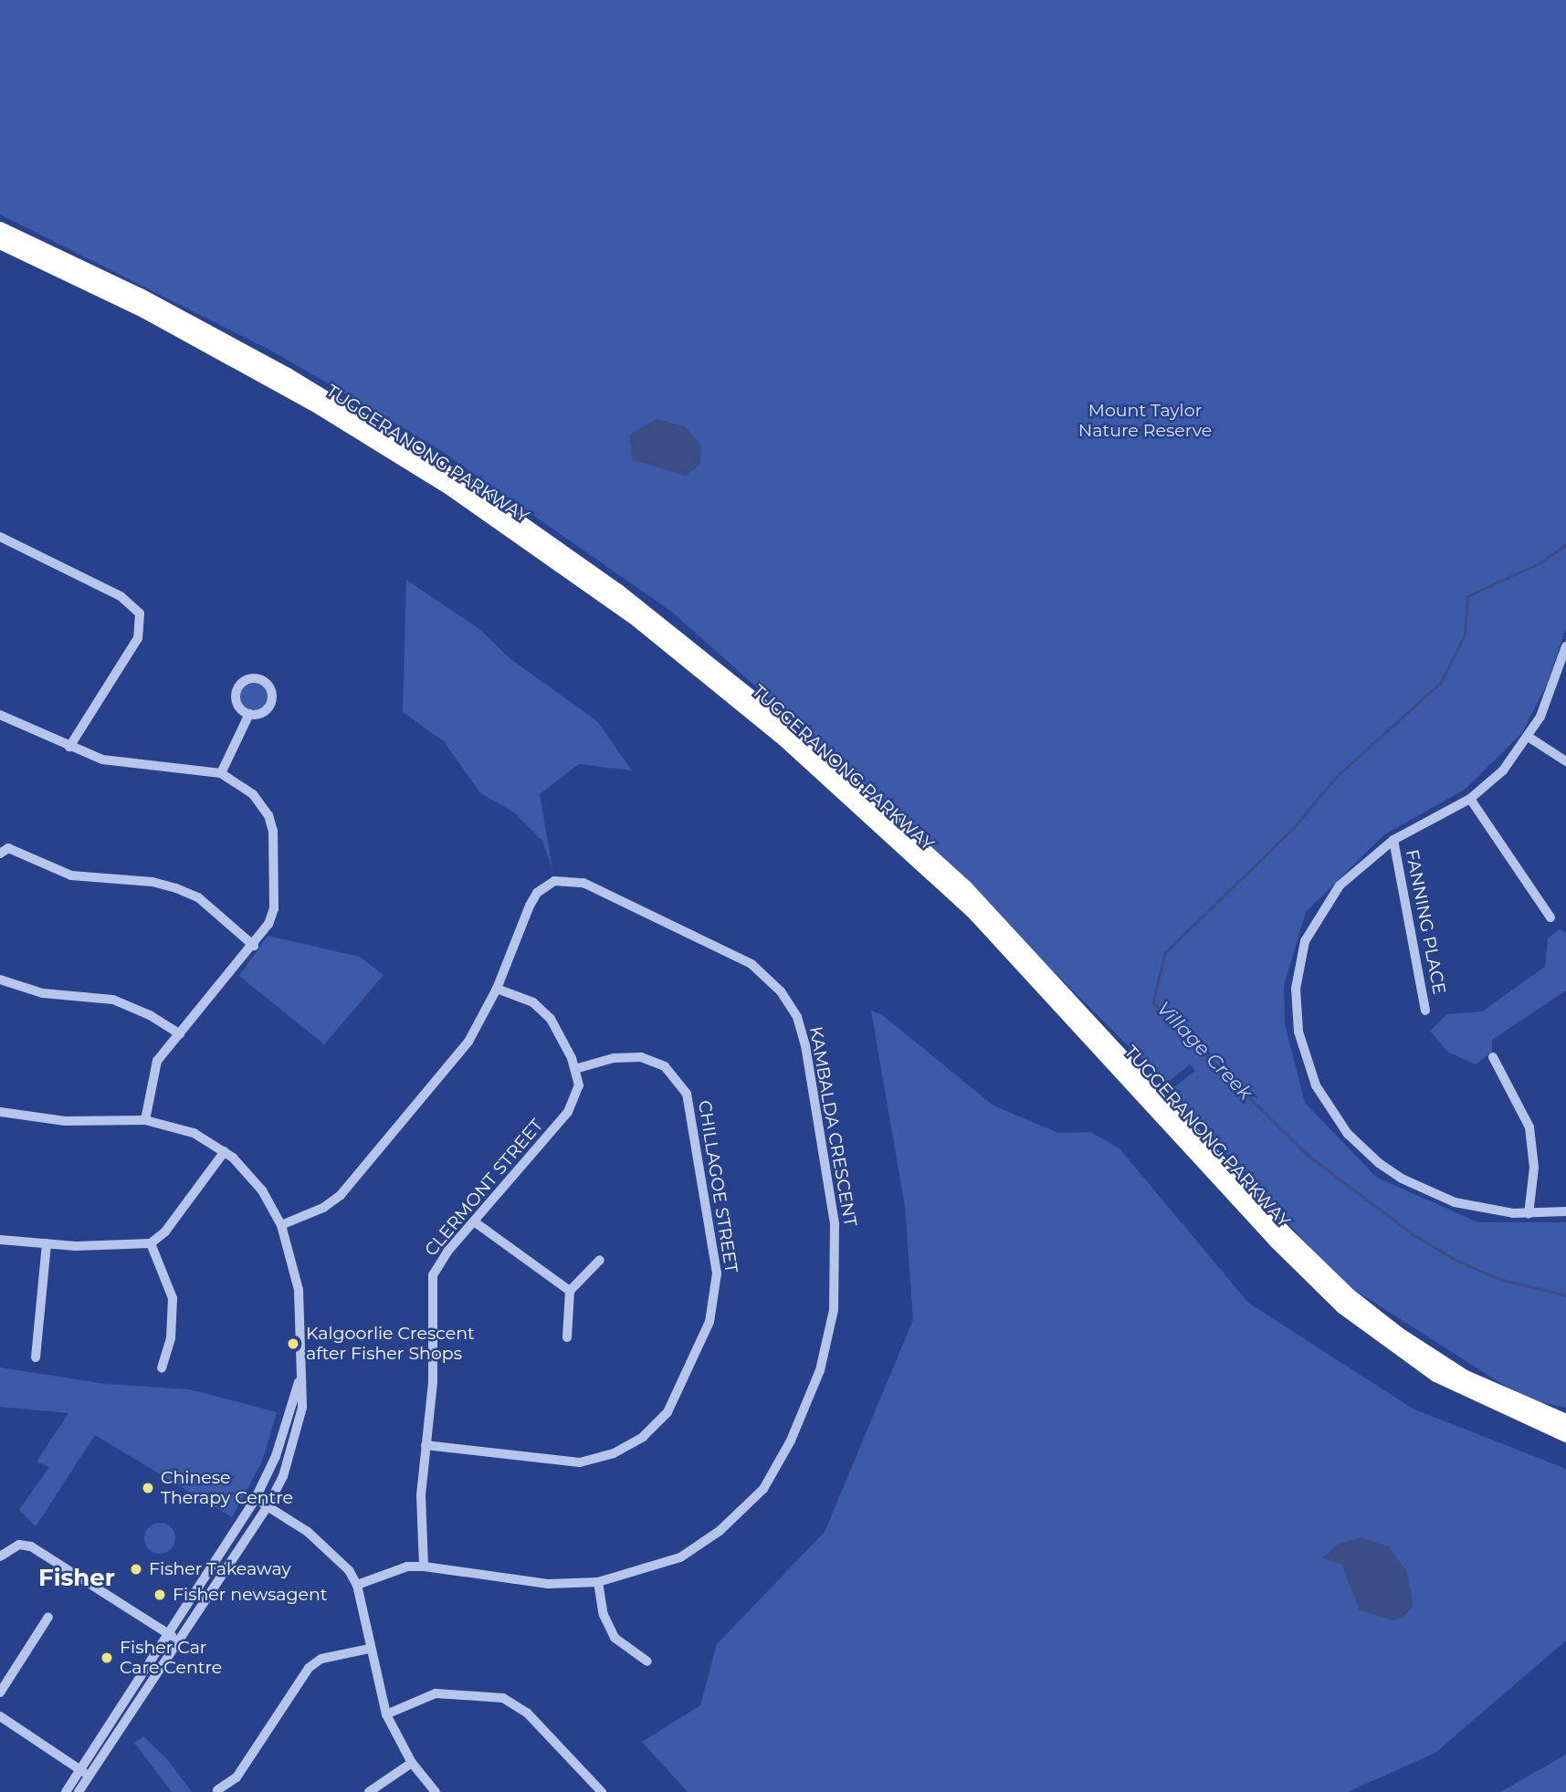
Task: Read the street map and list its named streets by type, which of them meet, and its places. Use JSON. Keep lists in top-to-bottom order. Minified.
{"streets":{"highway":["TUGGERANONG PARKWAY"],"street":["FANNING PLACE","KAMBALDA CRESCENT","CHILLAGOE STREET","CLERMONT STREET"]},"crossings":[["KAMBALDA CRESCENT","CLERMONT STREET"],["CHILLAGOE STREET","CLERMONT STREET"]],"districts":["Fisher"],"water":["Village Creek"],"parks":["Mount Taylor Nature Reserve"],"places":["Kalgoorlie Crescent after Fisher Shops","Chinese Therapy Centre","Fisher Takeaway","Fisher newsagent","Fisher Car Care Centre"]}
